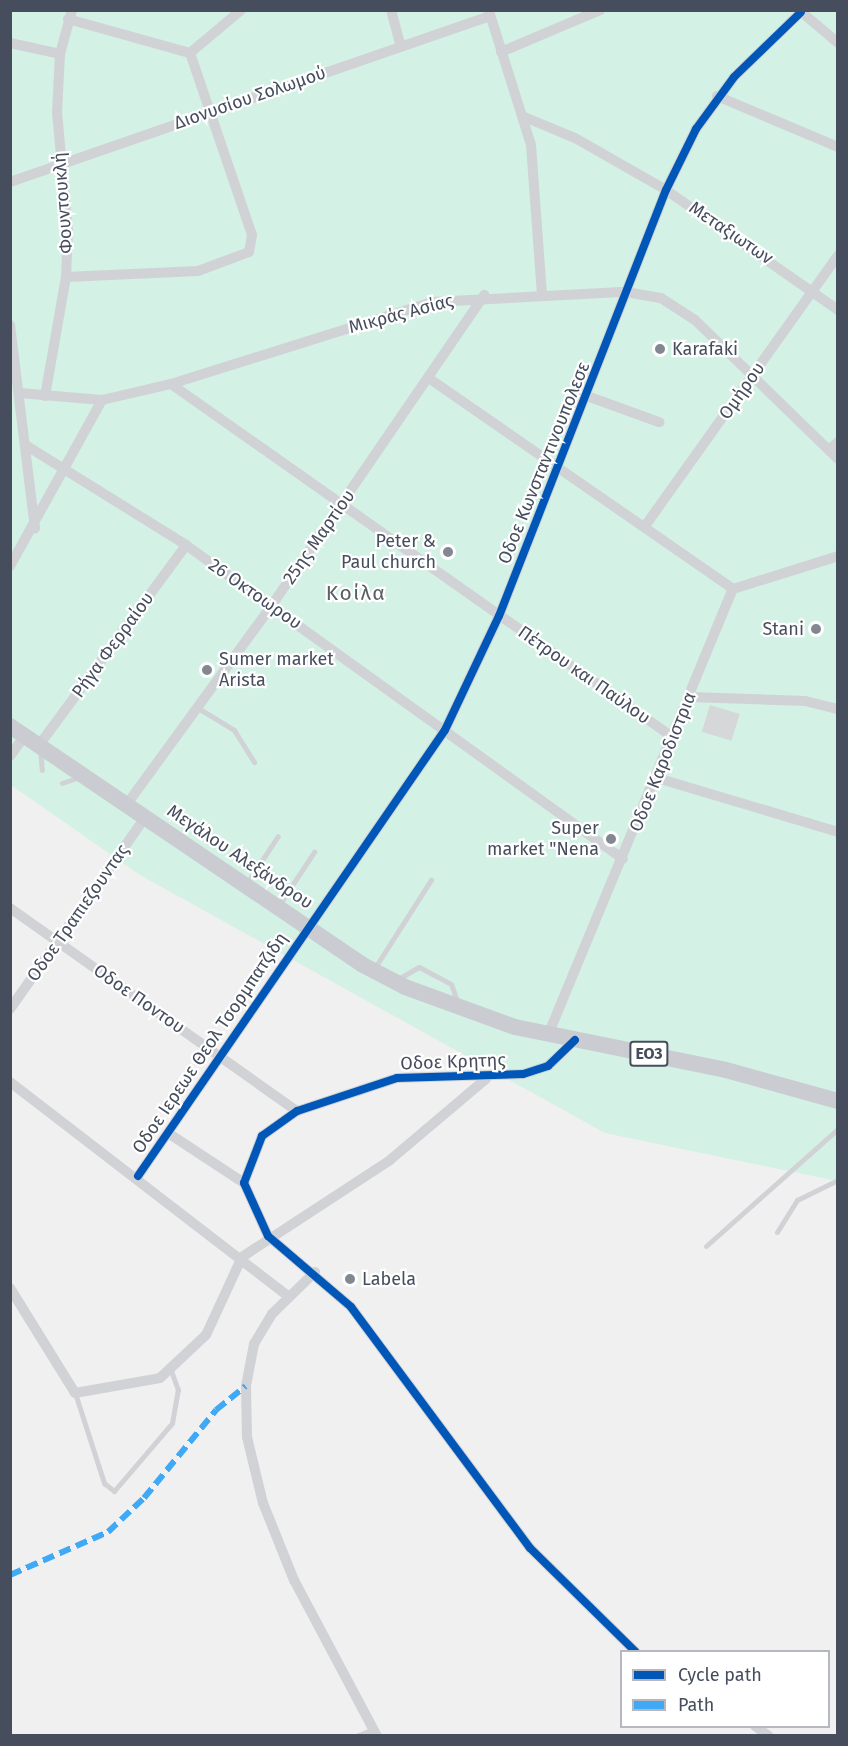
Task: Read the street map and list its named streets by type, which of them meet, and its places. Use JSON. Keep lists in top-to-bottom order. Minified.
{"streets":{"main road":["Μεγάλου Αλεξάνδρου","ΕΟ3"],"street":["Διονυσίου Σολωμού","Φουντουκλή","Μεταξιωτων","Μικράς Ασίας","Ομήρου","Oδοε Κωνσταντινουπολεσε","25ης Μαρτίου","26 Οκτοωρου","Ρήγα Φερραίου","Πέτρου και Παύλου","Oδοε Καροδιστρια","Oδοε Τραπιεζουντας","Oδοε Ποντου","Oδοε Ιερεωε Θεολ Τσορμπατζιδη","Oδοε Κρητης"]},"crossings":[["Διονυσίου Σολωμού","Φουντουκλή"],["Φουντουκλή","Μικράς Ασίας"],["Μεταξιωτων","Ομήρου"],["Μεταξιωτων","Oδοε Κωνσταντινουπολεσε"],["Μικράς Ασίας","Ομήρου"],["Μικράς Ασίας","Oδοε Κωνσταντινουπολεσε"],["Μικράς Ασίας","25ης Μαρτίου"],["Μικράς Ασίας","Πέτρου και Παύλου"],["Oδοε Κωνσταντινουπολεσε","26 Οκτοωρου"],["Oδοε Κωνσταντινουπολεσε","Πέτρου και Παύλου"],["Oδοε Κωνσταντινουπολεσε","Μεγάλου Αλεξάνδρου"],["Oδοε Κωνσταντινουπολεσε","Oδοε Ιερεωε Θεολ Τσορμπατζιδη"],["25ης Μαρτίου","26 Οκτοωρου"],["25ης Μαρτίου","Πέτρου και Παύλου"],["25ης Μαρτίου","Μεγάλου Αλεξάνδρου"],["26 Οκτοωρου","Ρήγα Φερραίου"],["26 Οκτοωρου","Oδοε Καροδιστρια"],["Ρήγα Φερραίου","Μεγάλου Αλεξάνδρου"],["Πέτρου και Παύλου","Oδοε Καροδιστρια"],["Oδοε Καροδιστρια","Μεγάλου Αλεξάνδρου"],["Μεγάλου Αλεξάνδρου","Oδοε Τραπιεζουντας"],["Μεγάλου Αλεξάνδρου","Oδοε Ιερεωε Θεολ Τσορμπατζιδη"],["Μεγάλου Αλεξάνδρου","Oδοε Κρητης"],["Oδοε Τραπιεζουντας","Oδοε Ποντου"],["Oδοε Ποντου","Oδοε Ιερεωε Θεολ Τσορμπατζιδη"],["Oδοε Ποντου","Oδοε Κρητης"]],"districts":["Κοίλα"],"places":["Karafaki","Peter & Paul church","Stani","Sumer market Arista","Super market \"Nena","Labela"],"legend":["Cycle path","Path"]}
